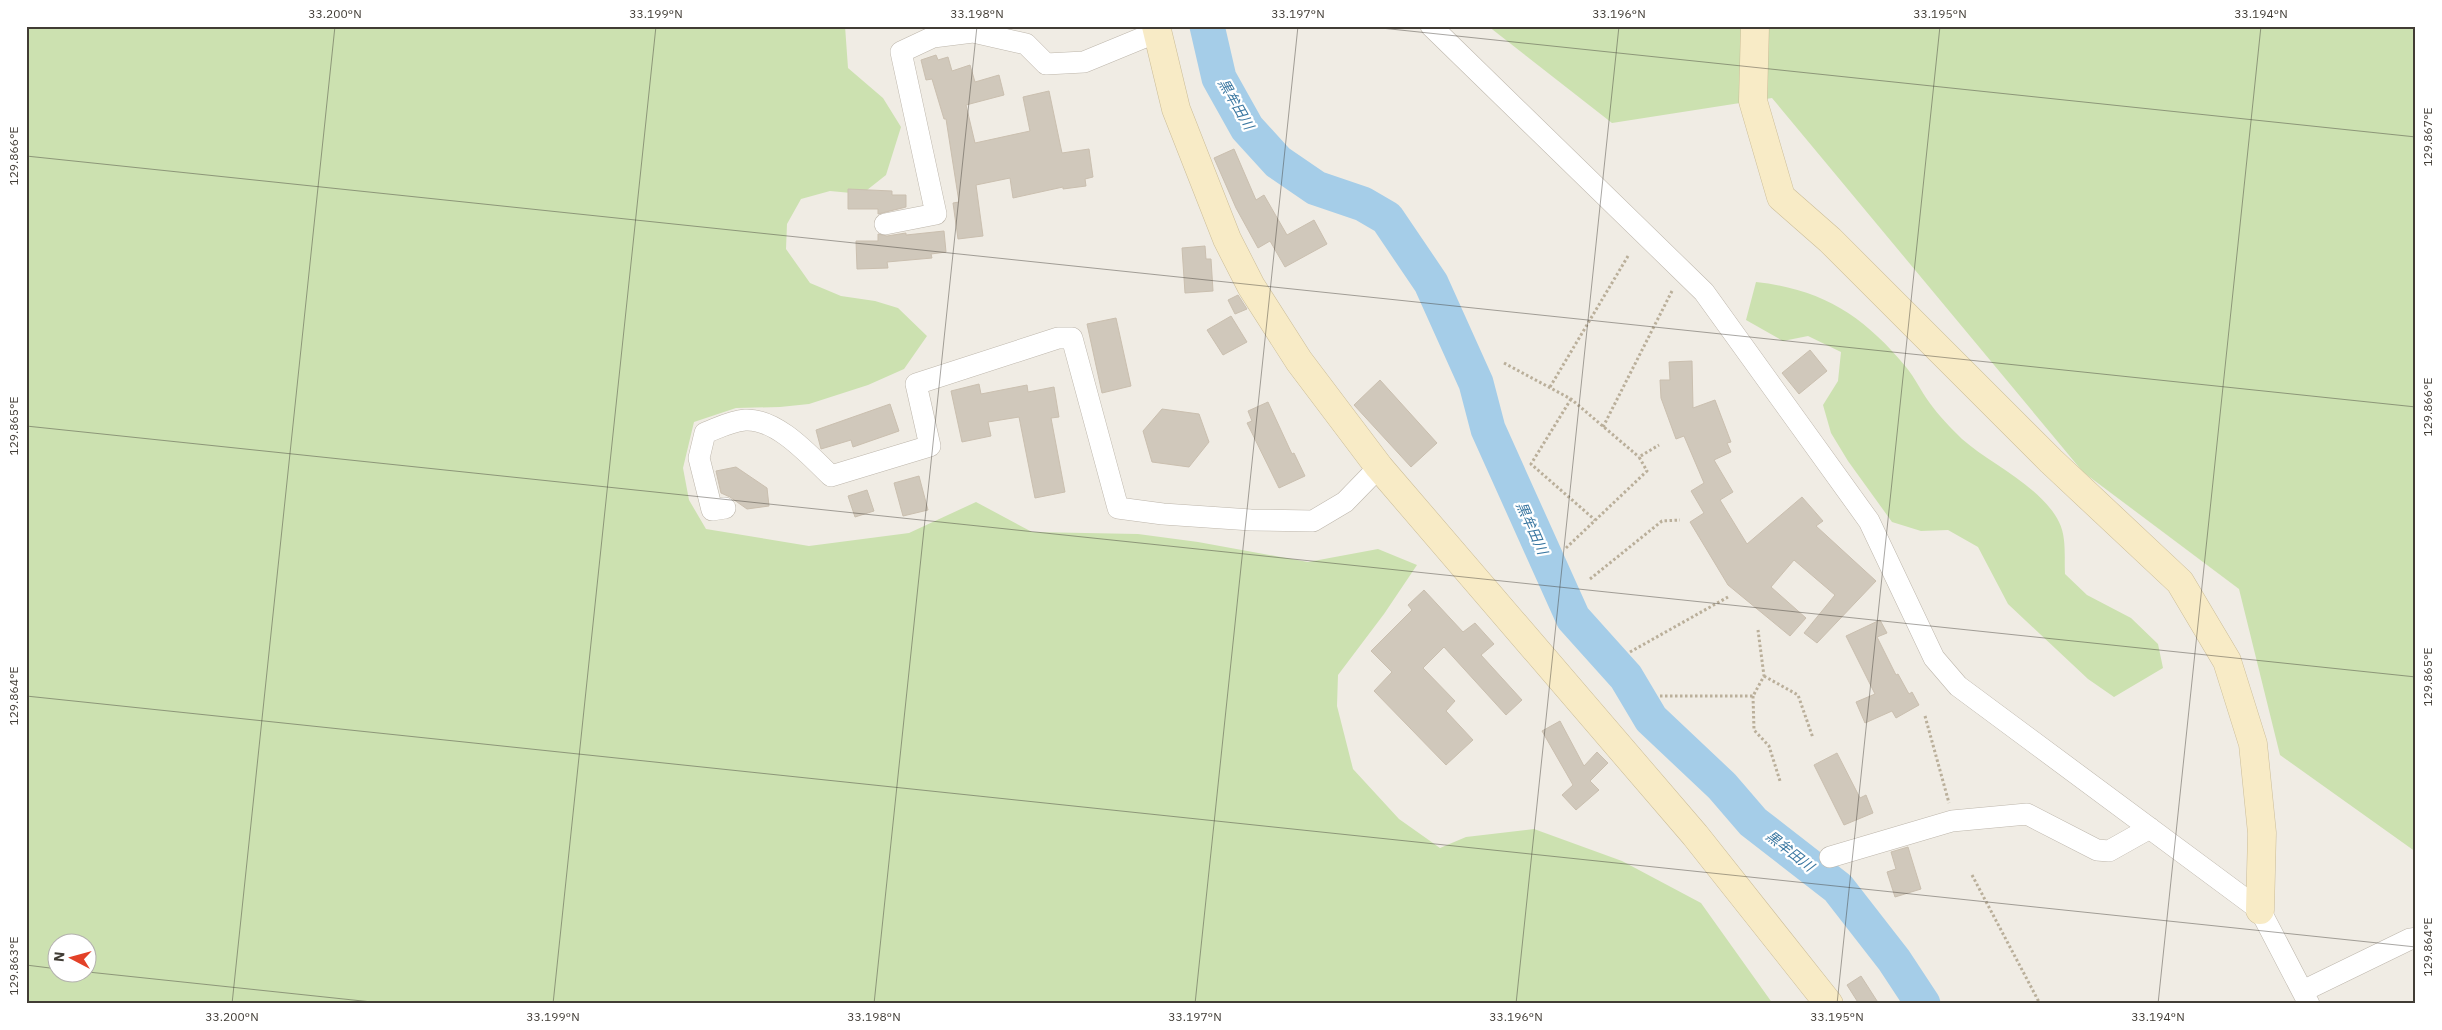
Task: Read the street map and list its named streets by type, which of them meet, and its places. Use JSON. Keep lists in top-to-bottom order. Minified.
{"water":["黒牟田川"],"north":"left","coordinates":["33.200°N","33.199°N","33.198°N","33.197°N","33.196°N","33.195°N","33.194°N","129.867°E","129.866°E","129.865°E","129.864°E","129.863°E"]}
